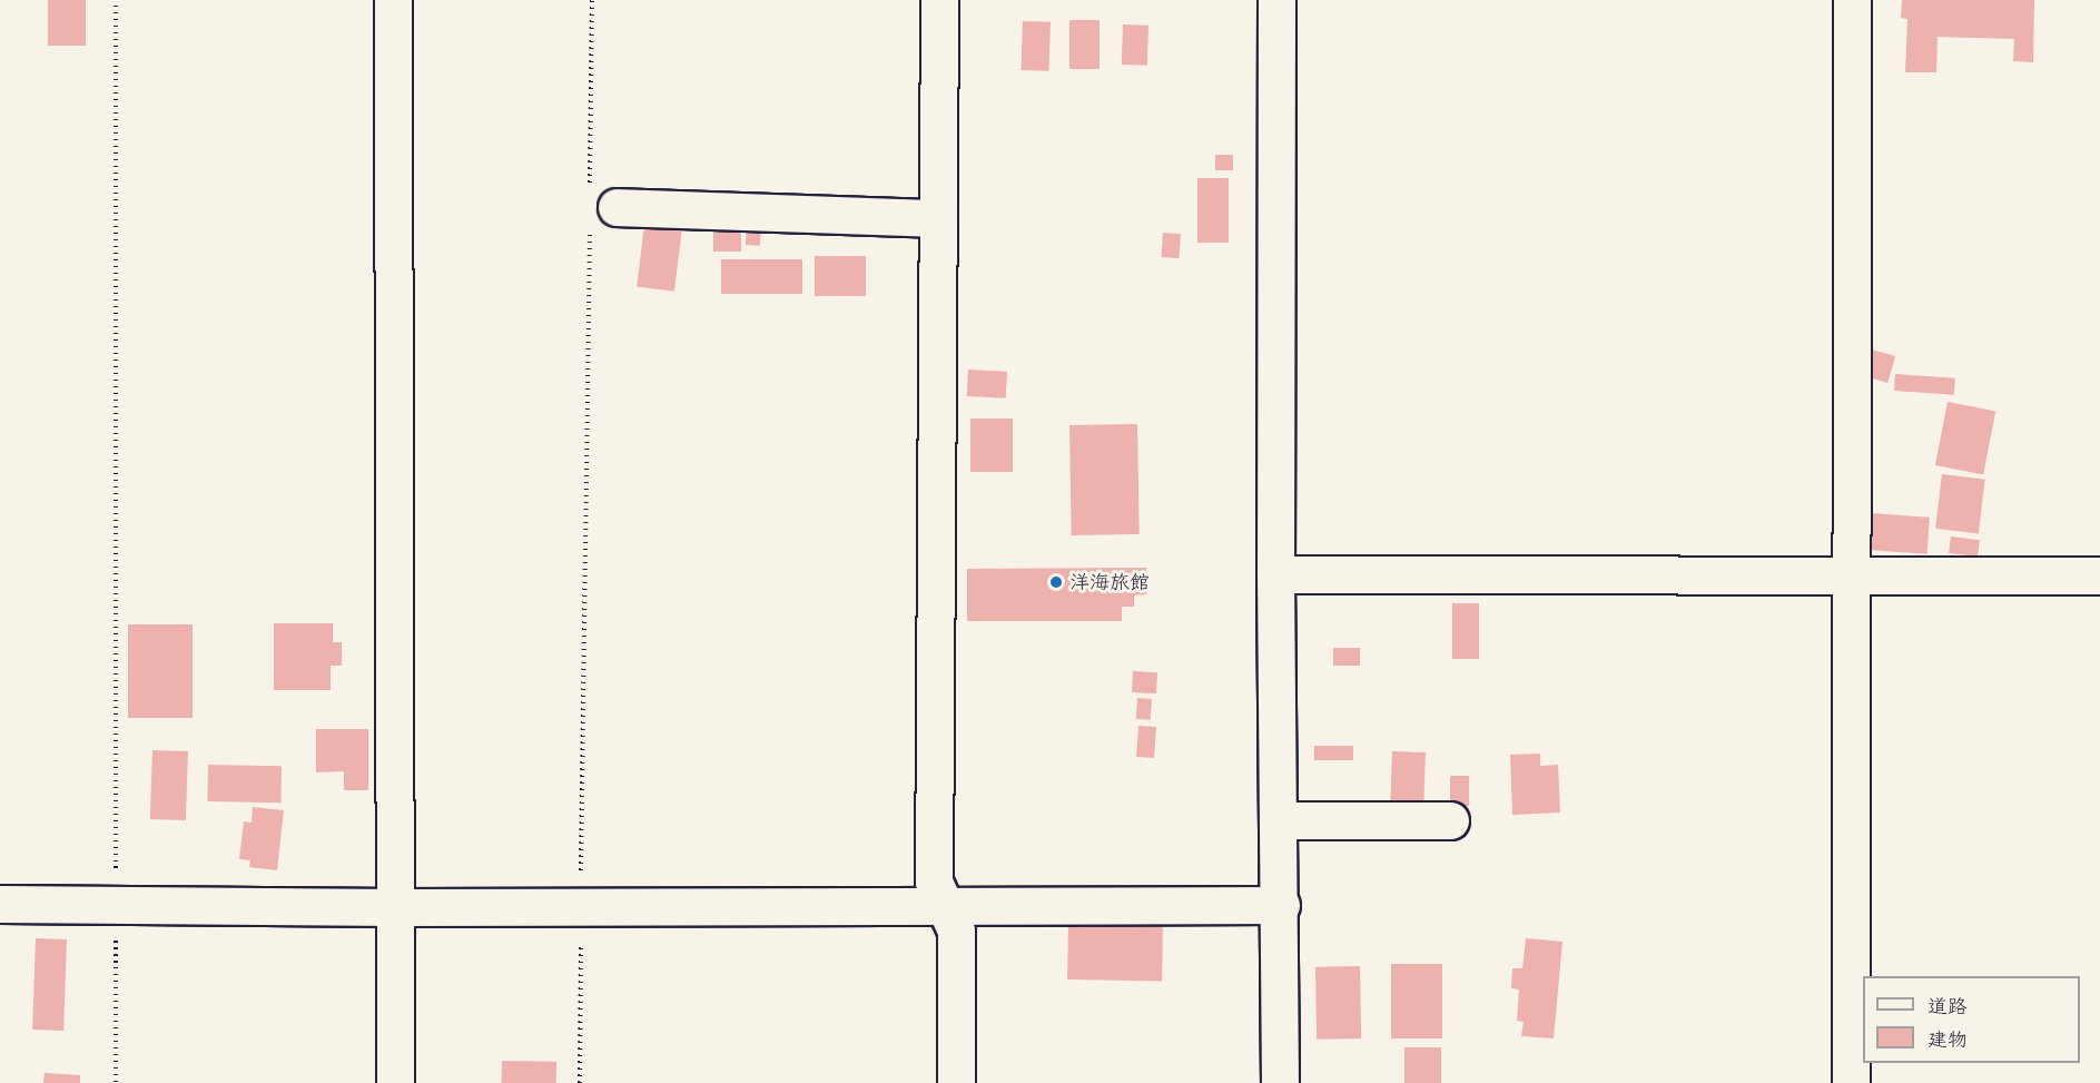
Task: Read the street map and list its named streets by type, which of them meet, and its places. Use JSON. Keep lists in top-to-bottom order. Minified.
{"places":["洋海旅館"],"legend":["道路","建物"]}
